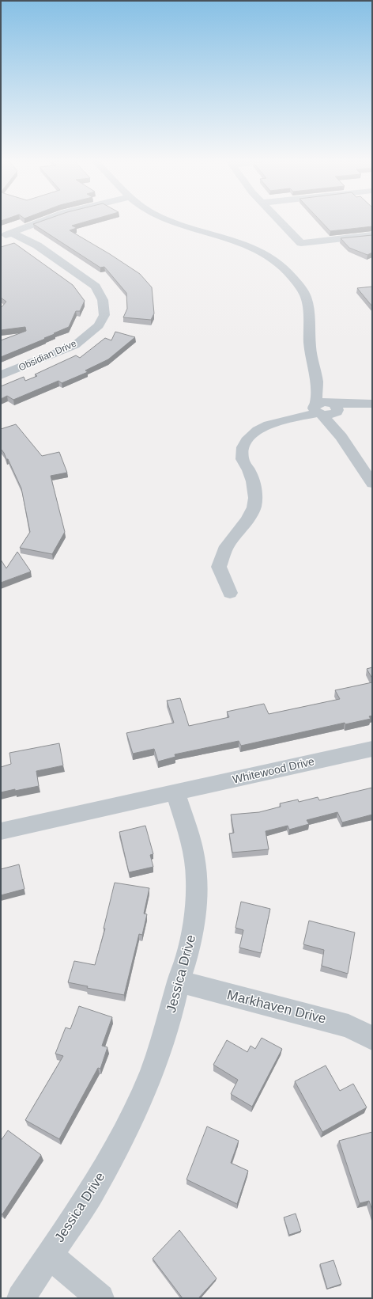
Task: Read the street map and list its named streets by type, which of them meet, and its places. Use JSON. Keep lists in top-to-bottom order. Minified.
{"streets":{"street":["Obsidian Drive","Whitewood Drive","Jessica Drive","Markhaven Drive"]},"crossings":[["Whitewood Drive","Jessica Drive"],["Jessica Drive","Markhaven Drive"]]}
